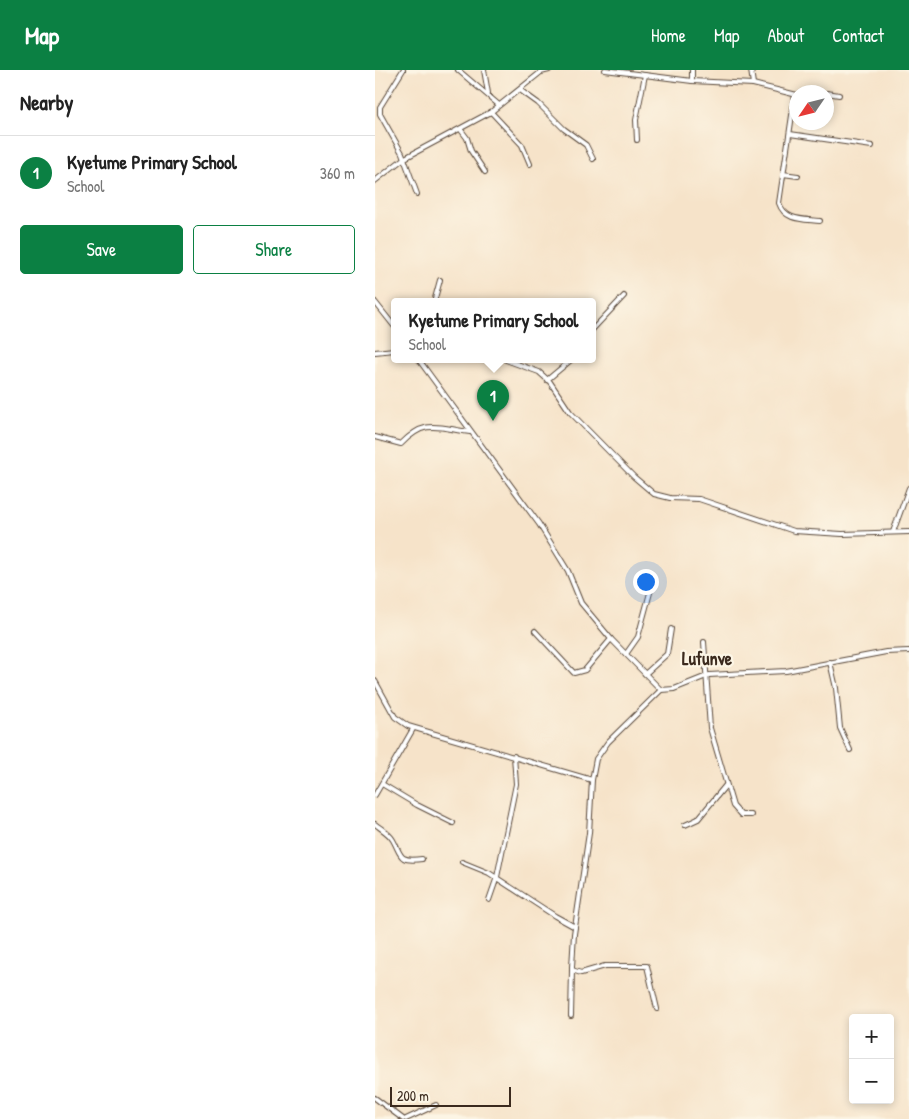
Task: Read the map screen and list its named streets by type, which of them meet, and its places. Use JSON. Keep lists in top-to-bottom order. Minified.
{"districts":["Lufunve"],"scale_bar":"200 m","north":"bottom left","page":{"header":"Map","nav":["Home","Map","About","Contact"],"heading":"Nearby","list":[{"mark":"1","name":"Kyetume Primary School","note":"School","value":"360 m"}],"buttons":["Save","Share"],"popup":["Kyetume Primary School","School"],"pins":"1","map_buttons":["+","−"],"scale":"200 m"}}
